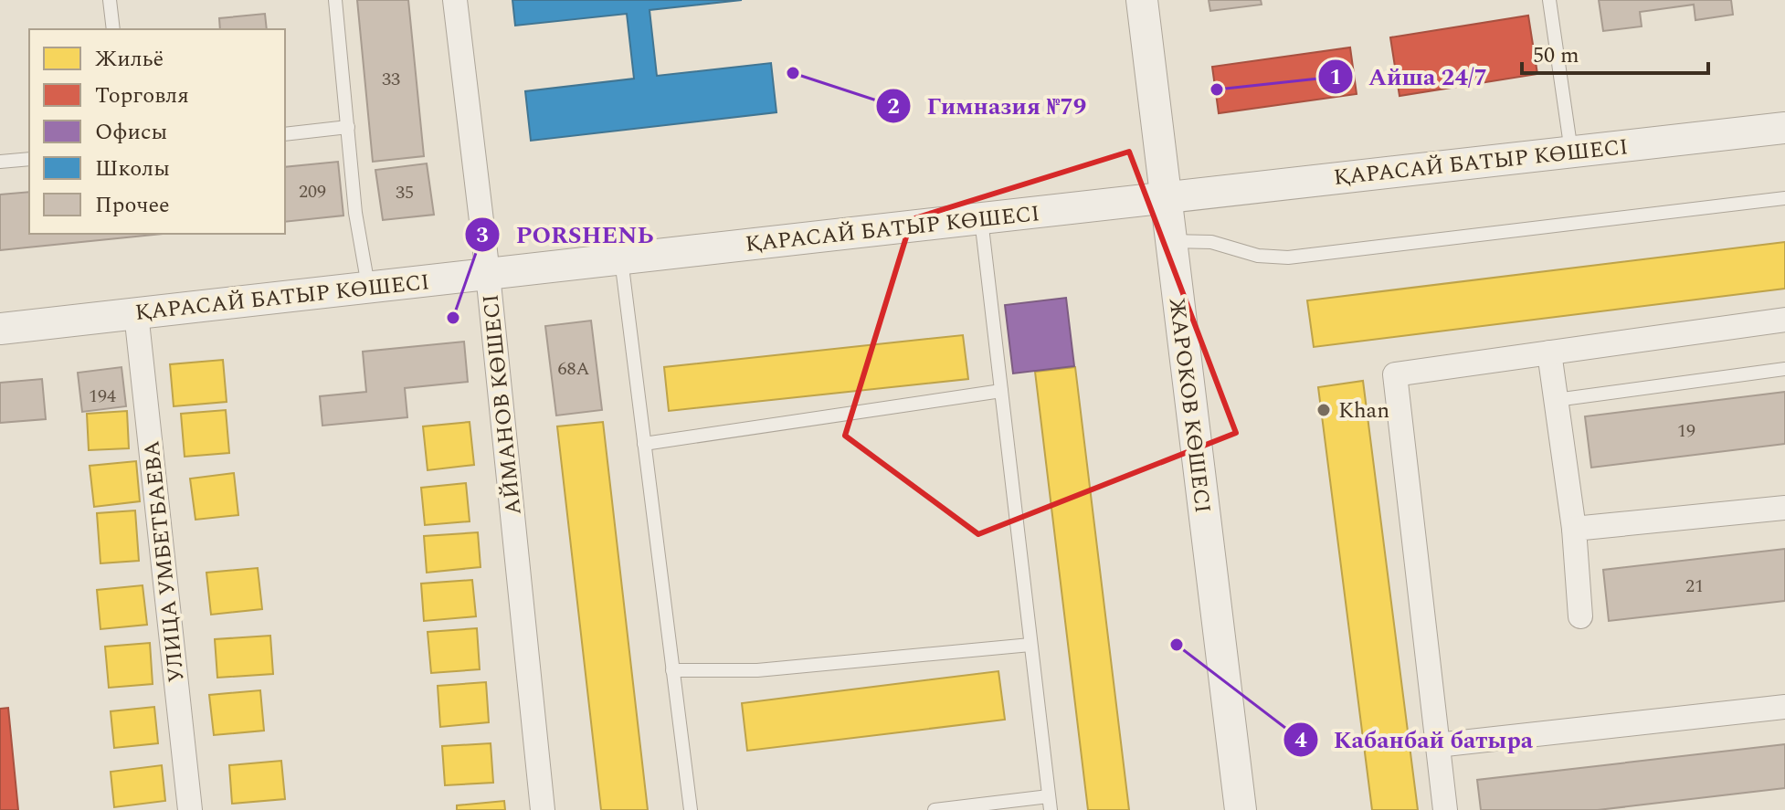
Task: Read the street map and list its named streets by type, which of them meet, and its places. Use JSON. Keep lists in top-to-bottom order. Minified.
{"streets":{"street":["ҚАРАСАЙ БАТЫР КӨШЕСІ","АЙМАНОВ КӨШЕСІ","ЖАРОКОВ КӨШЕСІ","УЛИЦА УМБЕТБАЕВА"]},"crossings":[["ҚАРАСАЙ БАТЫР КӨШЕСІ","АЙМАНОВ КӨШЕСІ"],["ҚАРАСАЙ БАТЫР КӨШЕСІ","ЖАРОКОВ КӨШЕСІ"],["ҚАРАСАЙ БАТЫР КӨШЕСІ","УЛИЦА УМБЕТБАЕВА"]],"places":["Гимназия №79","Айша 24/7","PORSHENЬ","Khan","Кабанбай батыра"],"house_numbers":["33","209","35","68А","194","19","21"],"legend":["Жильё","Торговля","Офисы","Школы","Прочее"],"scale_bar":"50 m"}
